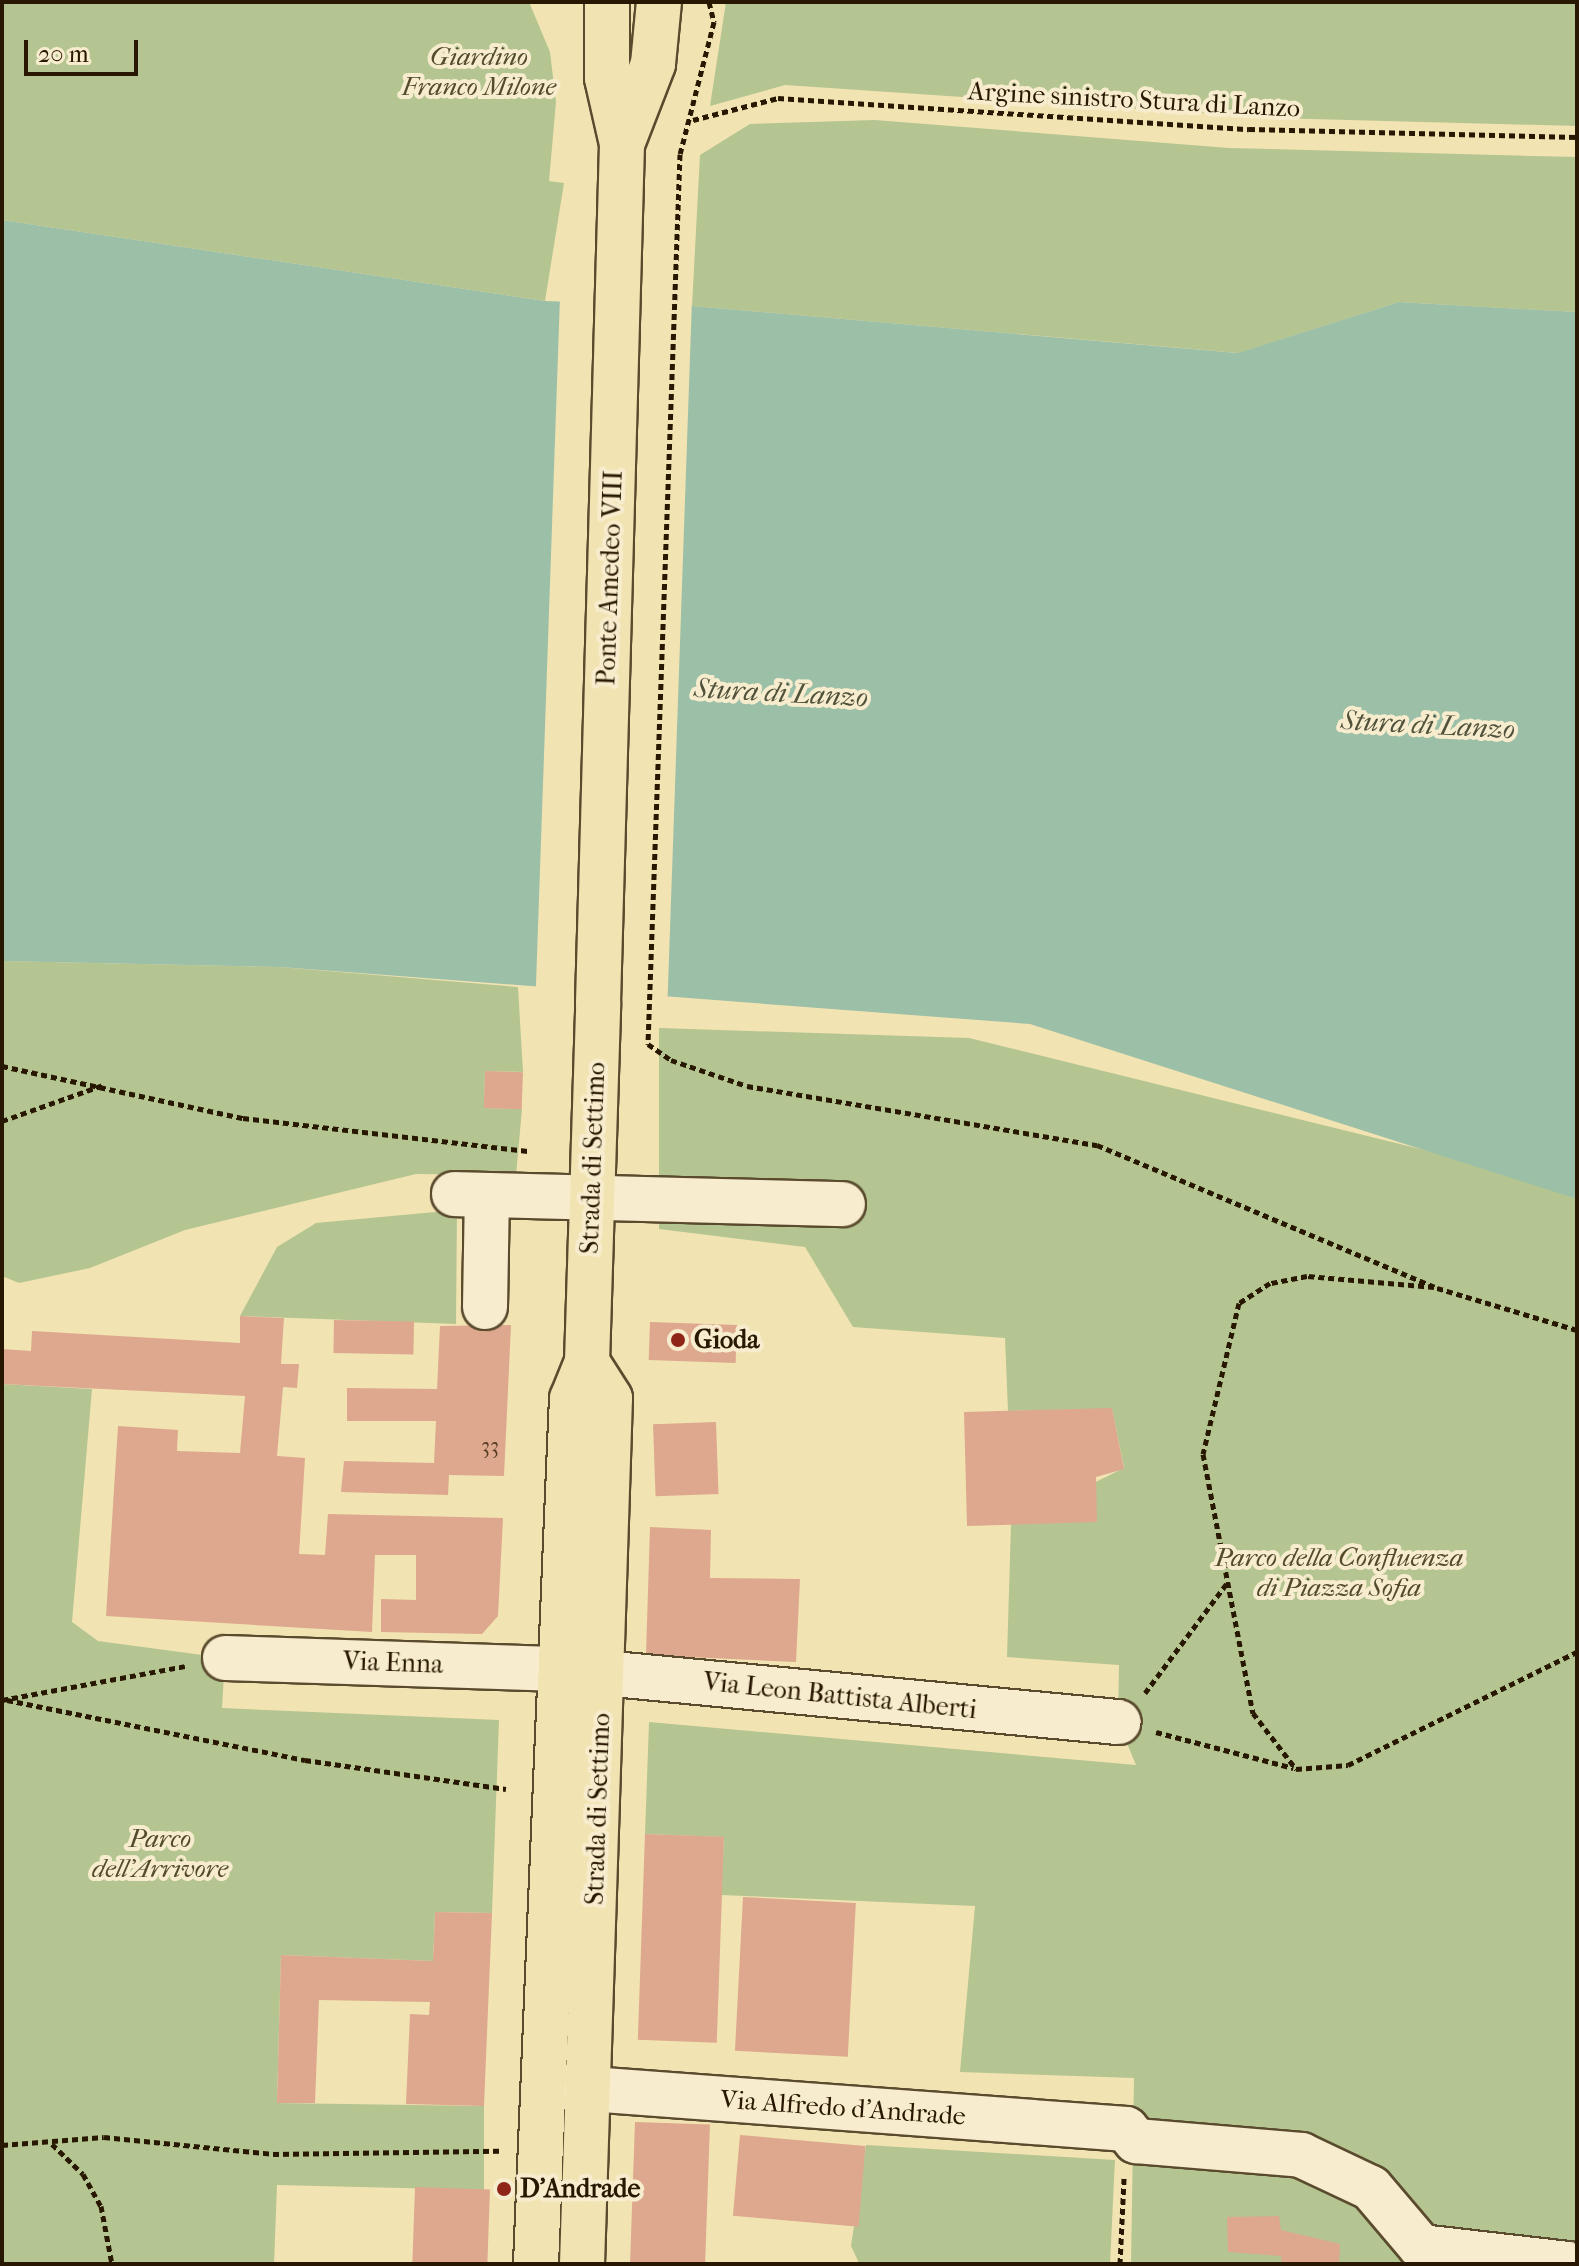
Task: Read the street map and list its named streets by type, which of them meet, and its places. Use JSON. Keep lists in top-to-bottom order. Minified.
{"streets":{"main road":["Ponte Amedeo VIII","Strada di Settimo"],"street":["Via Enna","Via Leon Battista Alberti","Via Alfredo d'Andrade"],"path":["Argine sinistro Stura di Lanzo"]},"crossings":[["Ponte Amedeo VIII","Strada di Settimo"],["Strada di Settimo","Via Enna"],["Strada di Settimo","Via Leon Battista Alberti"],["Strada di Settimo","Via Alfredo d'Andrade"],["Via Enna","Via Leon Battista Alberti"]],"water":["Stura di Lanzo"],"parks":["Giardino Franco Milone","Parco della Confluenza di Piazza Sofia","Parco dell'Arrivore"],"places":["Gioda","D'Andrade"],"house_numbers":["33"],"scale_bar":"20 m"}
